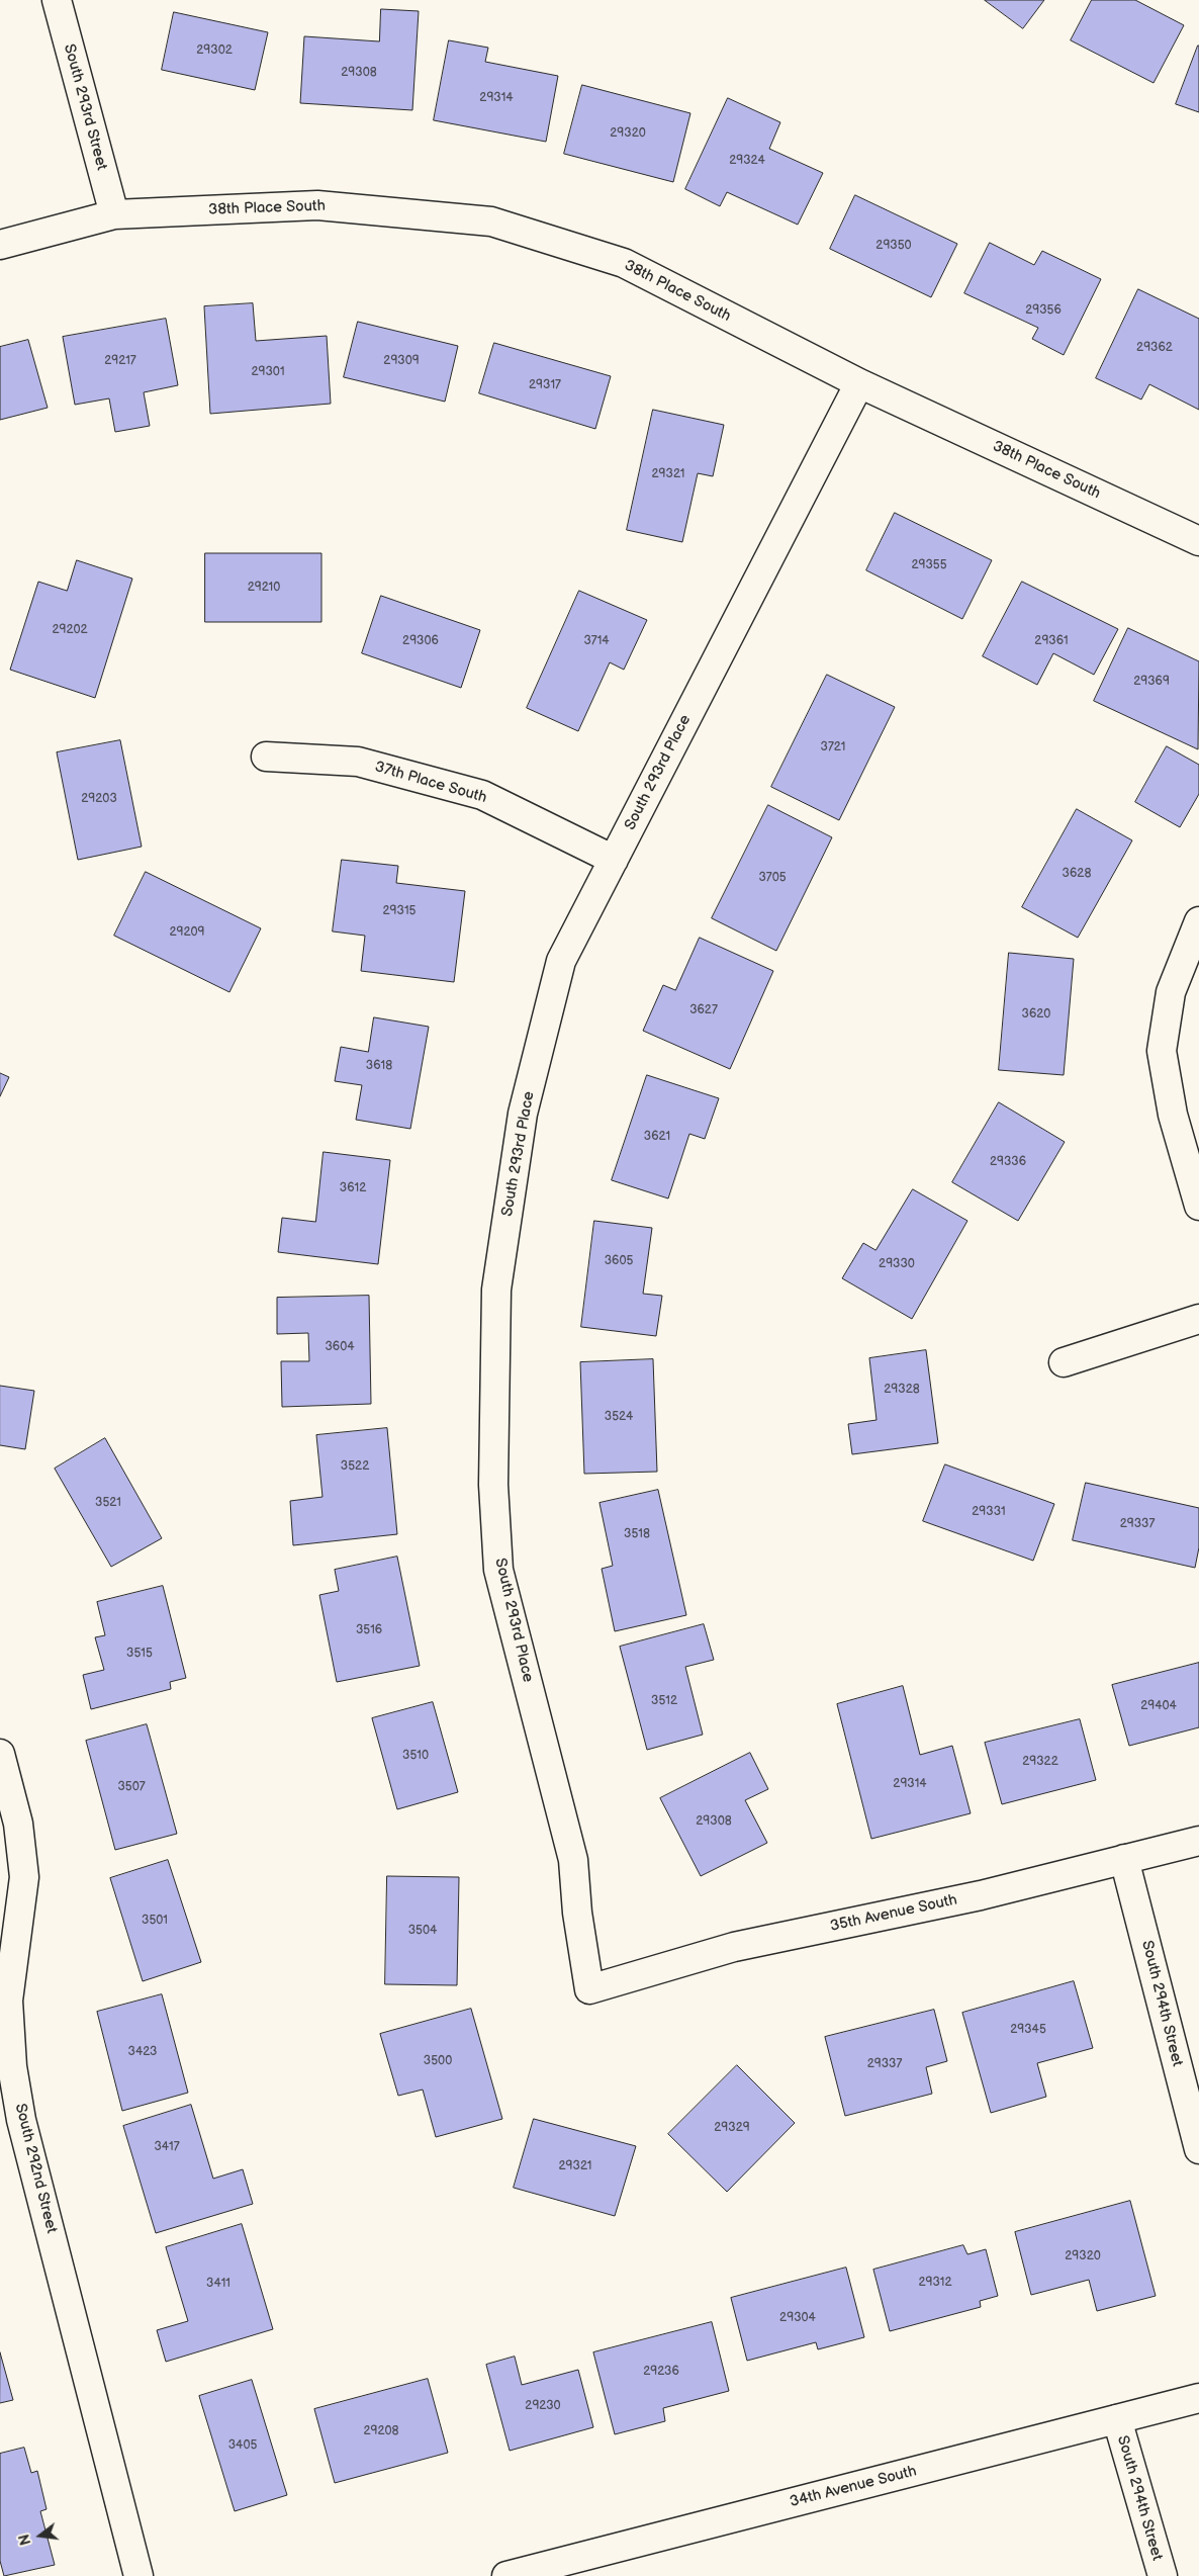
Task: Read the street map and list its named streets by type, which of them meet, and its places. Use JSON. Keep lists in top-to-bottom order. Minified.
{"streets":{"street":["South 293rd Street","38th Place South","South 293rd Place","37th Place South","35th Avenue South","South 294th Street","South 292nd Street","34th Avenue South"]},"crossings":[["South 293rd Street","38th Place South"],["38th Place South","South 293rd Place"],["South 293rd Place","37th Place South"],["South 293rd Place","35th Avenue South"],["35th Avenue South","South 294th Street"],["South 294th Street","34th Avenue South"]],"house_numbers":["29302","29308","29314","29320","29324","29350","29356","29362","29217","29309","29301","29317","29321","29355","29210","29202","29306","3714","29361","29369","3721","29203","3628","3705","29315","29209","3627","3620","3618","3621","29336","3612","3605","29330","3604","29328","3524","3522","3521","29331","29337","3518","3516","3515","3512","29404","3510","29322","29314","3507","29308","3501","3504","29345","3423","3500","29337","29329","3417","29321","29320","29312","3411","29304","29236","29230","29208","3405"],"north":"left"}
